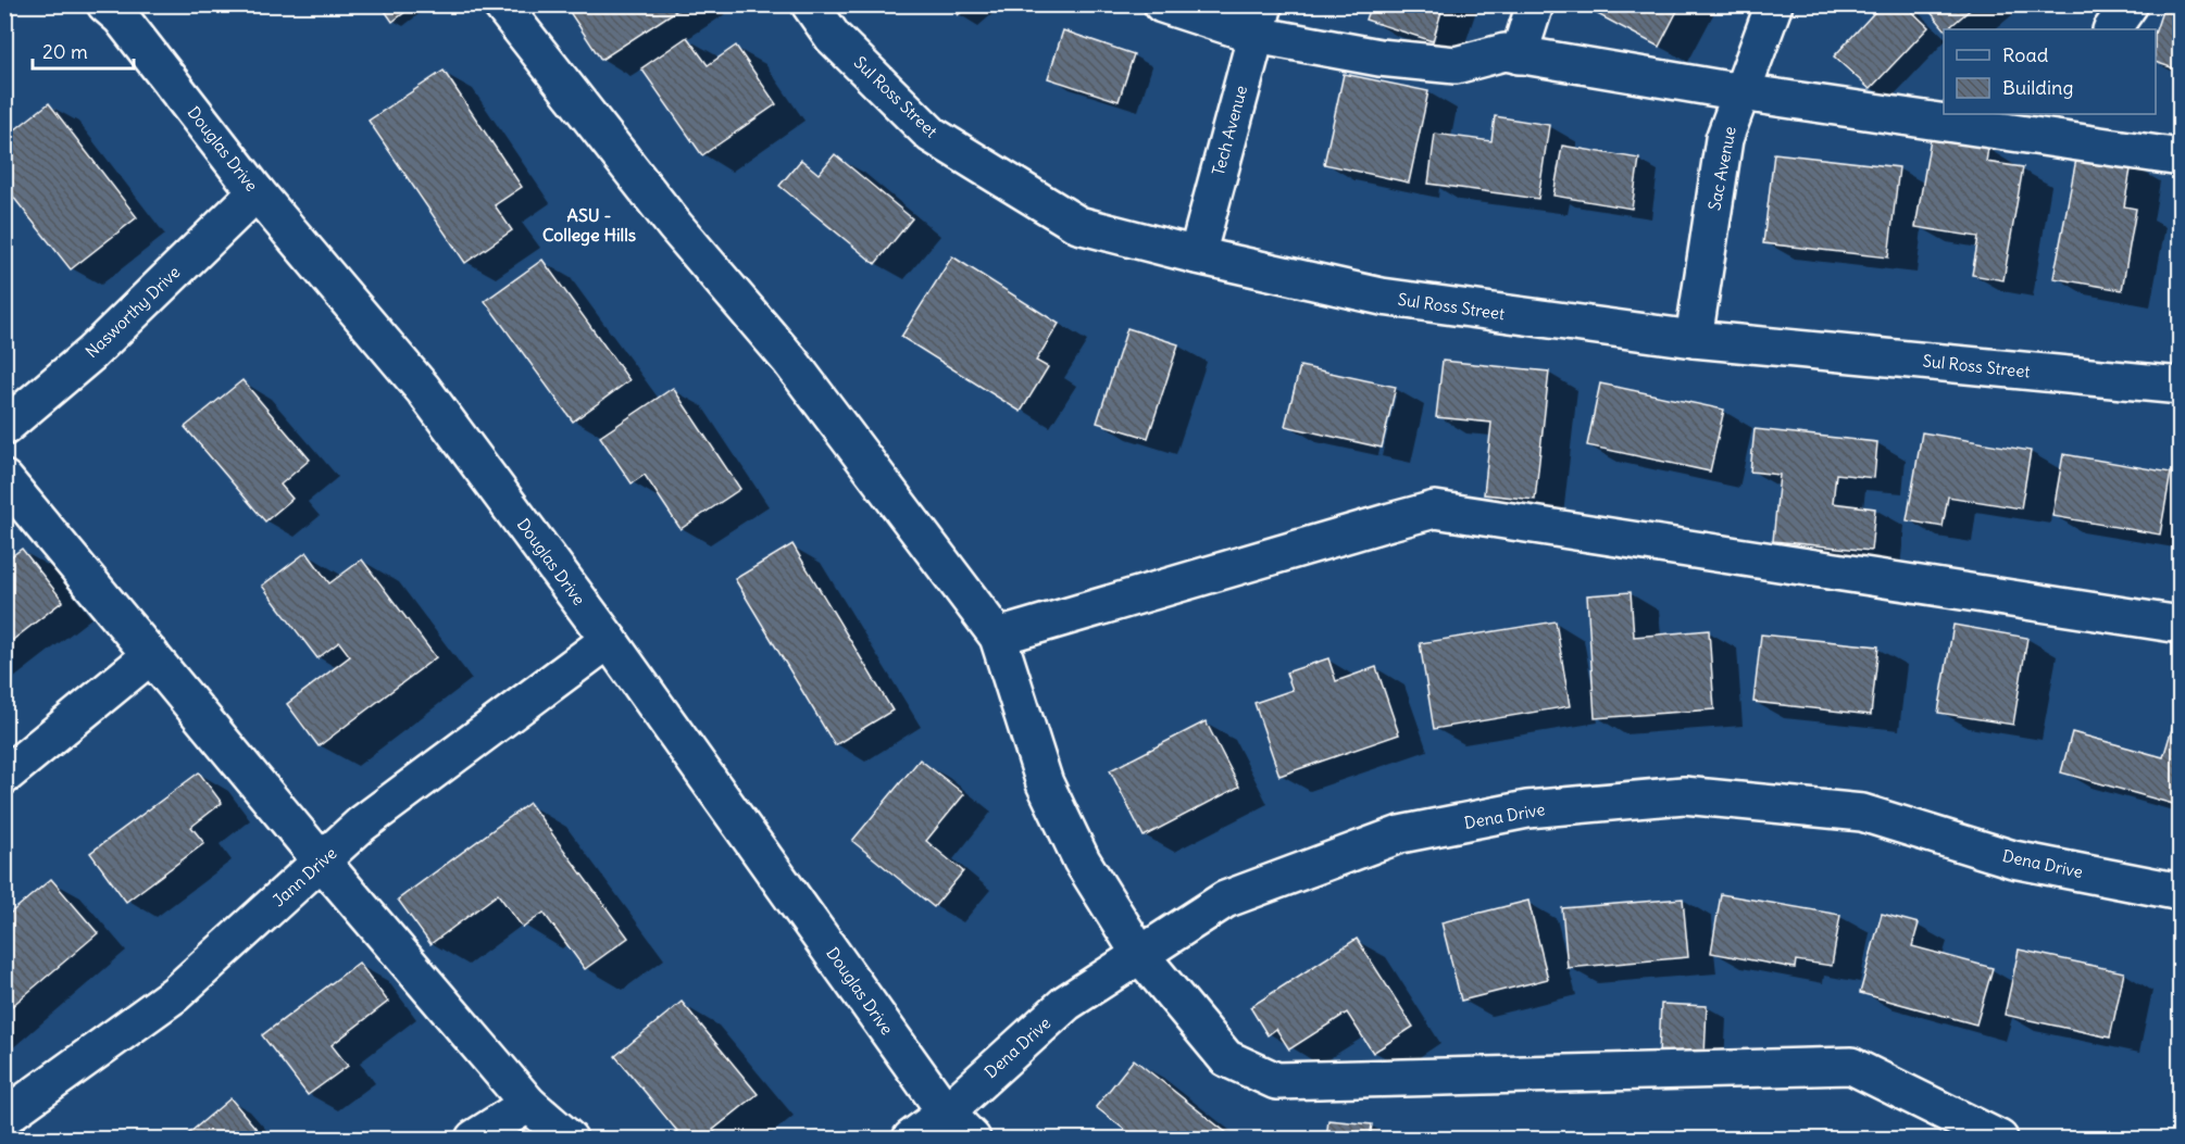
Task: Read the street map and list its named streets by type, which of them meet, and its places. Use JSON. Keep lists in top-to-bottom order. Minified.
{"streets":{"street":["Sul Ross Street","Tech Avenue","Douglas Drive","Sac Avenue","Nasworthy Drive","Dena Drive","Jann Drive"]},"crossings":[["Sul Ross Street","Tech Avenue"],["Sul Ross Street","Sac Avenue"],["Douglas Drive","Nasworthy Drive"],["Douglas Drive","Dena Drive"],["Douglas Drive","Jann Drive"]],"districts":["ASU - College Hills"],"legend":["Road","Building"],"scale_bar":"20 m"}
